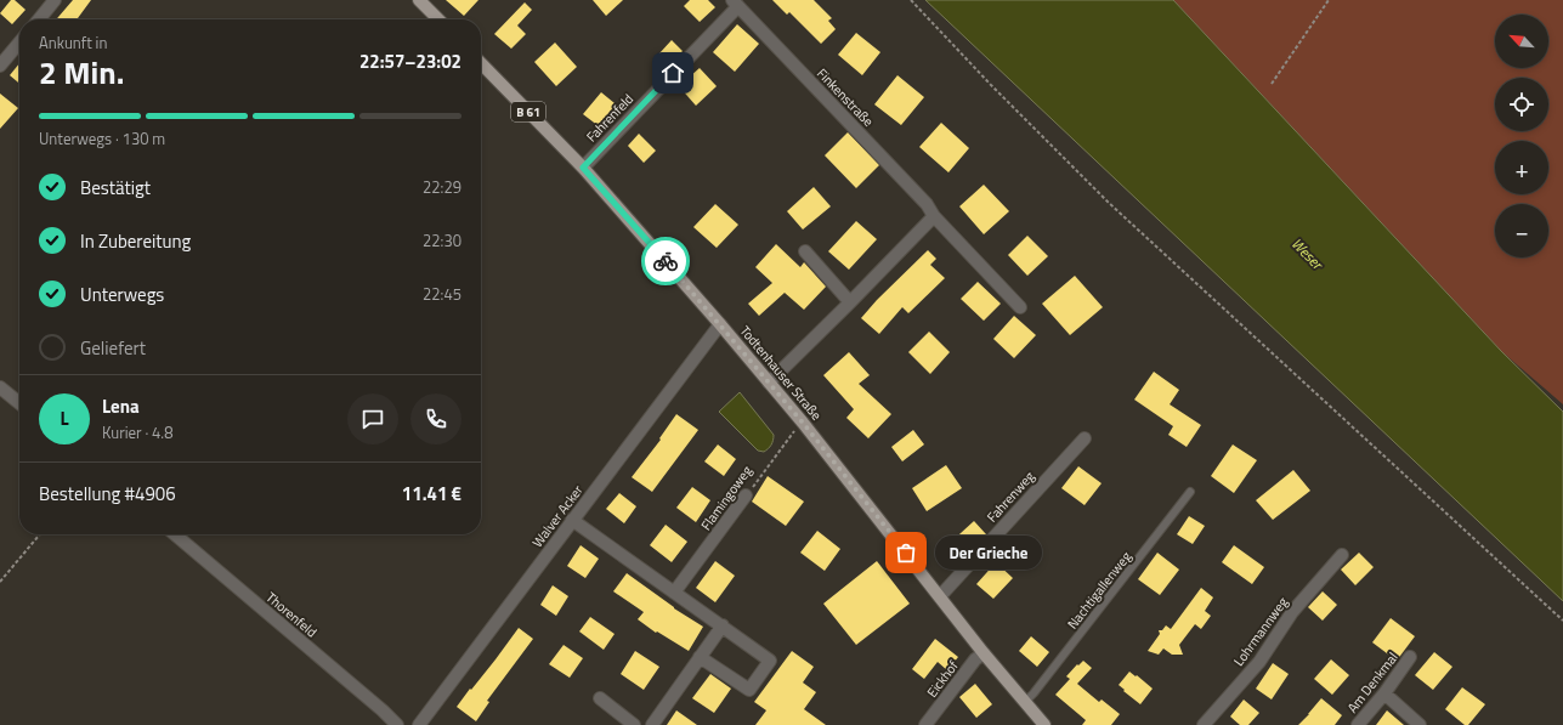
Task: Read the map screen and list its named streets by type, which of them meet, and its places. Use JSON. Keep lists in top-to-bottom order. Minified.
{"streets":{"main road":["B 61","Todtenhauser Straße"],"street":["Finkenstraße","Fahrenfeld","Fahrenweg","Flamingoweg","Walver Acker","Thorenfeld","Lohrmannweg","Eickhof","Am Denkmal"],"lane":["Nachtigallenweg"]},"crossings":[["Finkenstraße","Fahrenfeld"],["Fahrenfeld","Todtenhauser Straße"],["Todtenhauser Straße","Fahrenweg"],["Todtenhauser Straße","Flamingoweg"],["Todtenhauser Straße","Walver Acker"],["Todtenhauser Straße","Nachtigallenweg"],["Todtenhauser Straße","Eickhof"]],"water":["Weser"],"places":["Der Grieche"],"north":"top left","page":{"map_buttons":["+","−"],"heading":["2 Min.","Ankunft in","22:57–23:02"],"panel":["Lena","Kurier · 4.8","Bestellung #4906","11.41 €"],"bar":"Unterwegs · 130 m","list":[["Bestätigt","22:29"],["In Zubereitung","22:30"],["Unterwegs","22:45"],"Geliefert"],"round":"L","bubble":"Der Grieche"}}
